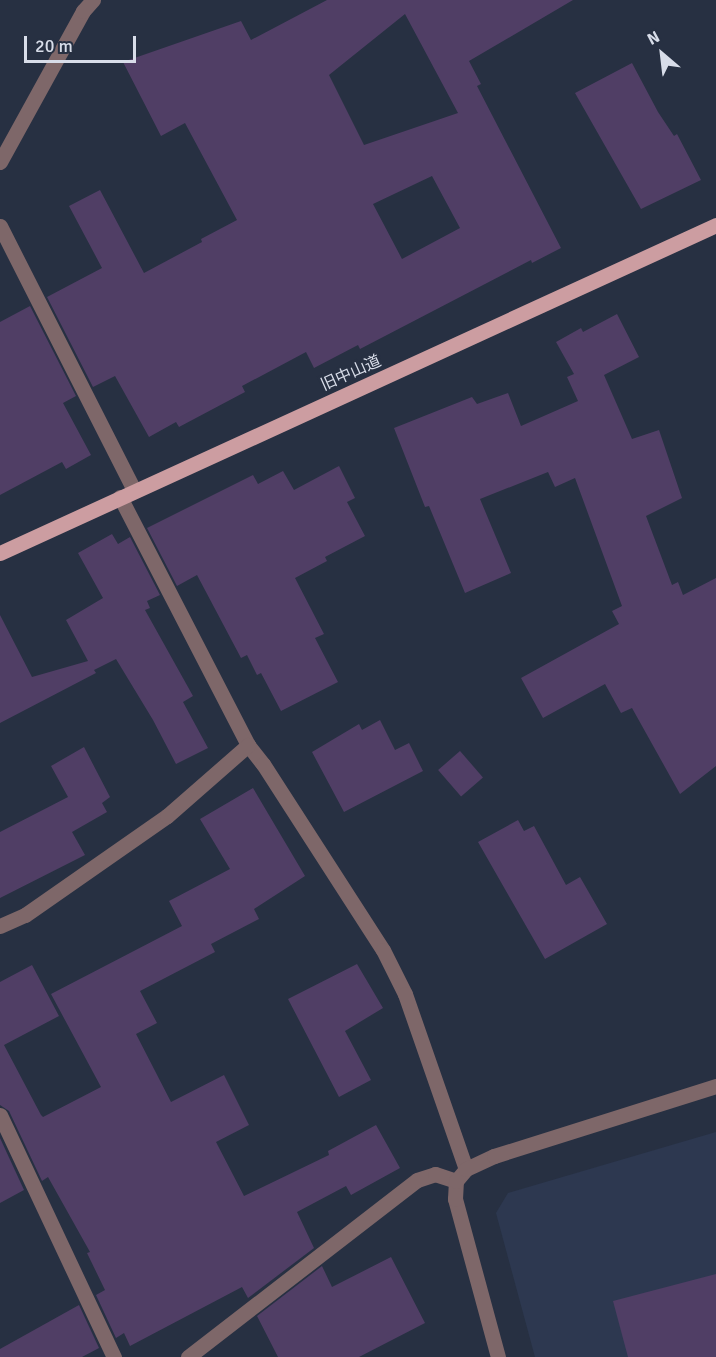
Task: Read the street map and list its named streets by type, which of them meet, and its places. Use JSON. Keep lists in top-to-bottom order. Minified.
{"streets":{"main road":["旧中山道"]},"scale_bar":"20 m","north":"top left"}
